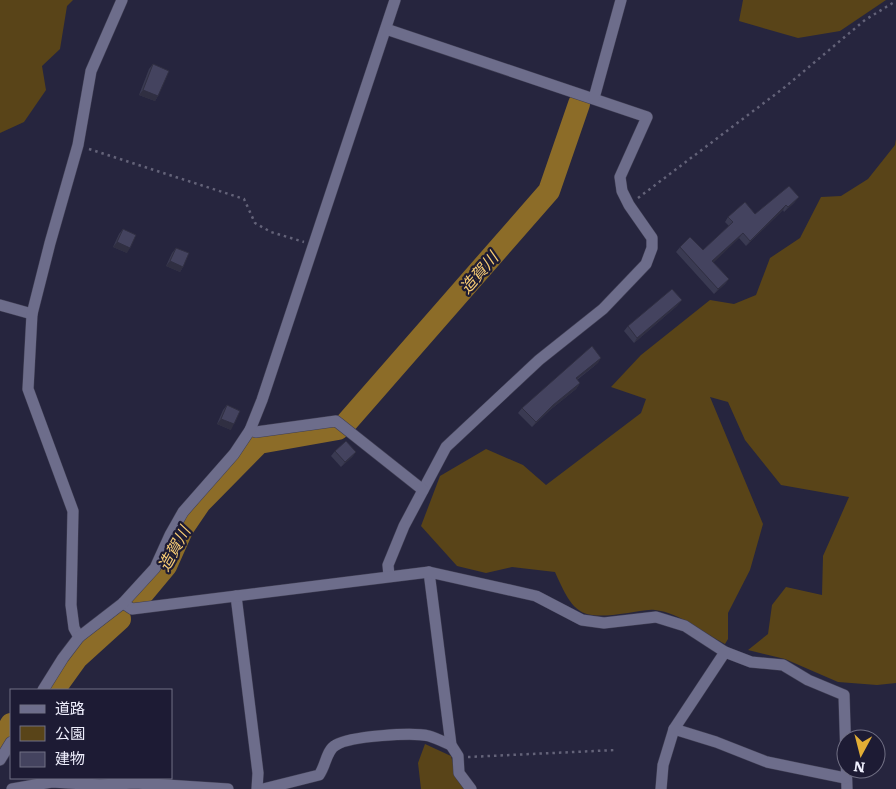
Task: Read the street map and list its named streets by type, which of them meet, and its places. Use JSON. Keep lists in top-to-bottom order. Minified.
{"water":["造賀川"],"legend":["道路","公園","建物"],"north":"bottom"}
